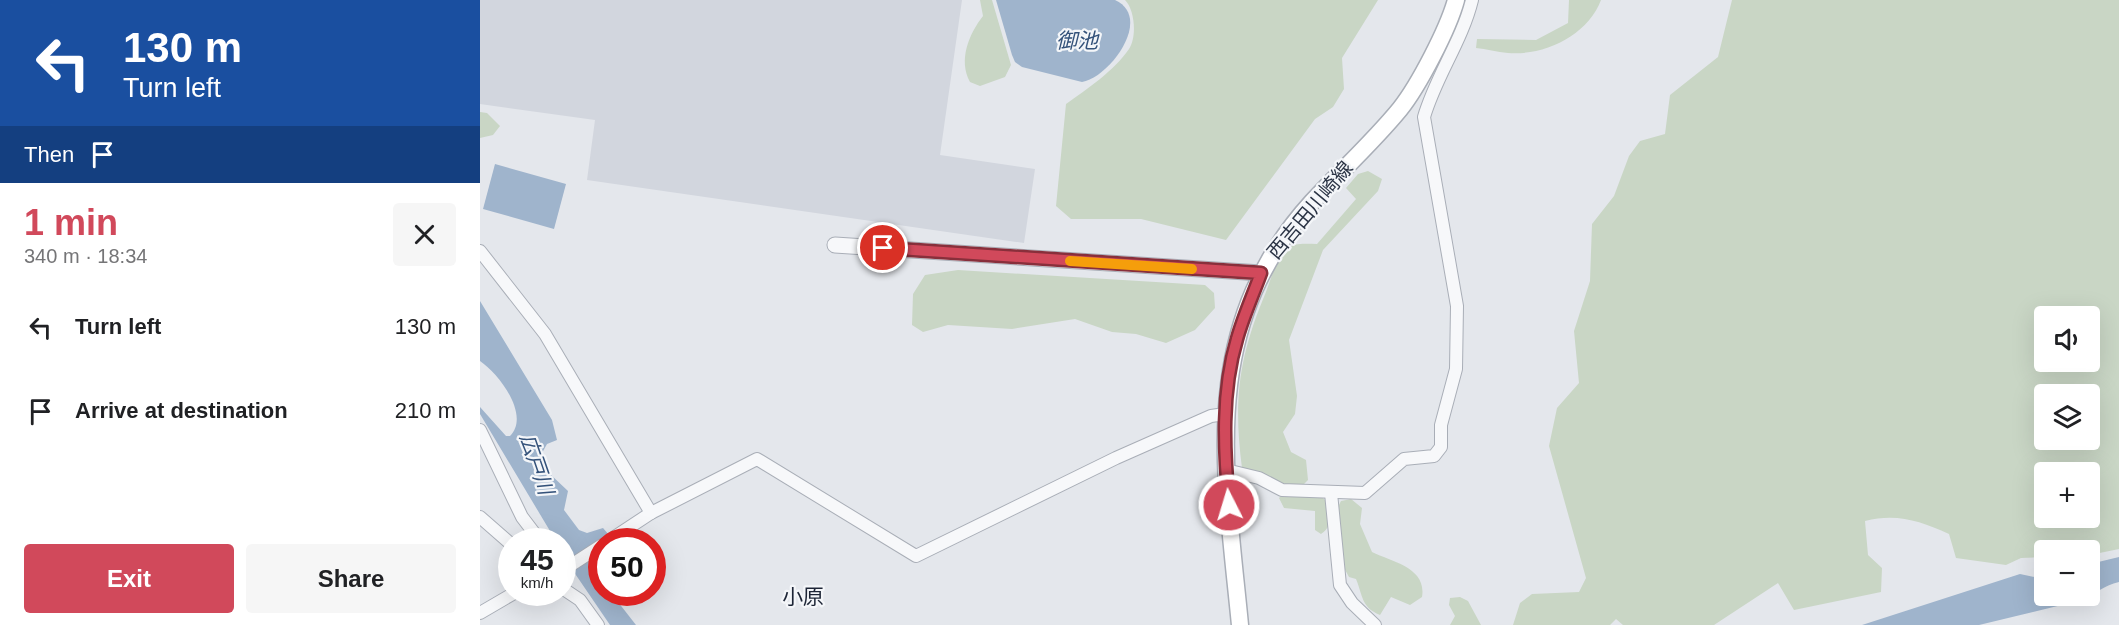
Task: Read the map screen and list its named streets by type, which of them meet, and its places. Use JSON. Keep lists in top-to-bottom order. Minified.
{"streets":{"main road":["西吉田川崎線"]},"districts":["小原"],"water":["御池","広戸川"],"page":{"turn":["130 m","Turn left"],"then":"Then","heading":["1 min","340 m · 18:34"],"list":[{"name":"Turn left","value":"130 m"},{"name":"Arrive at destination","value":"210 m"}],"map_buttons":["+","−"],"speed":"45 km/h","limit":"50","buttons":["Exit","Share"]}}
